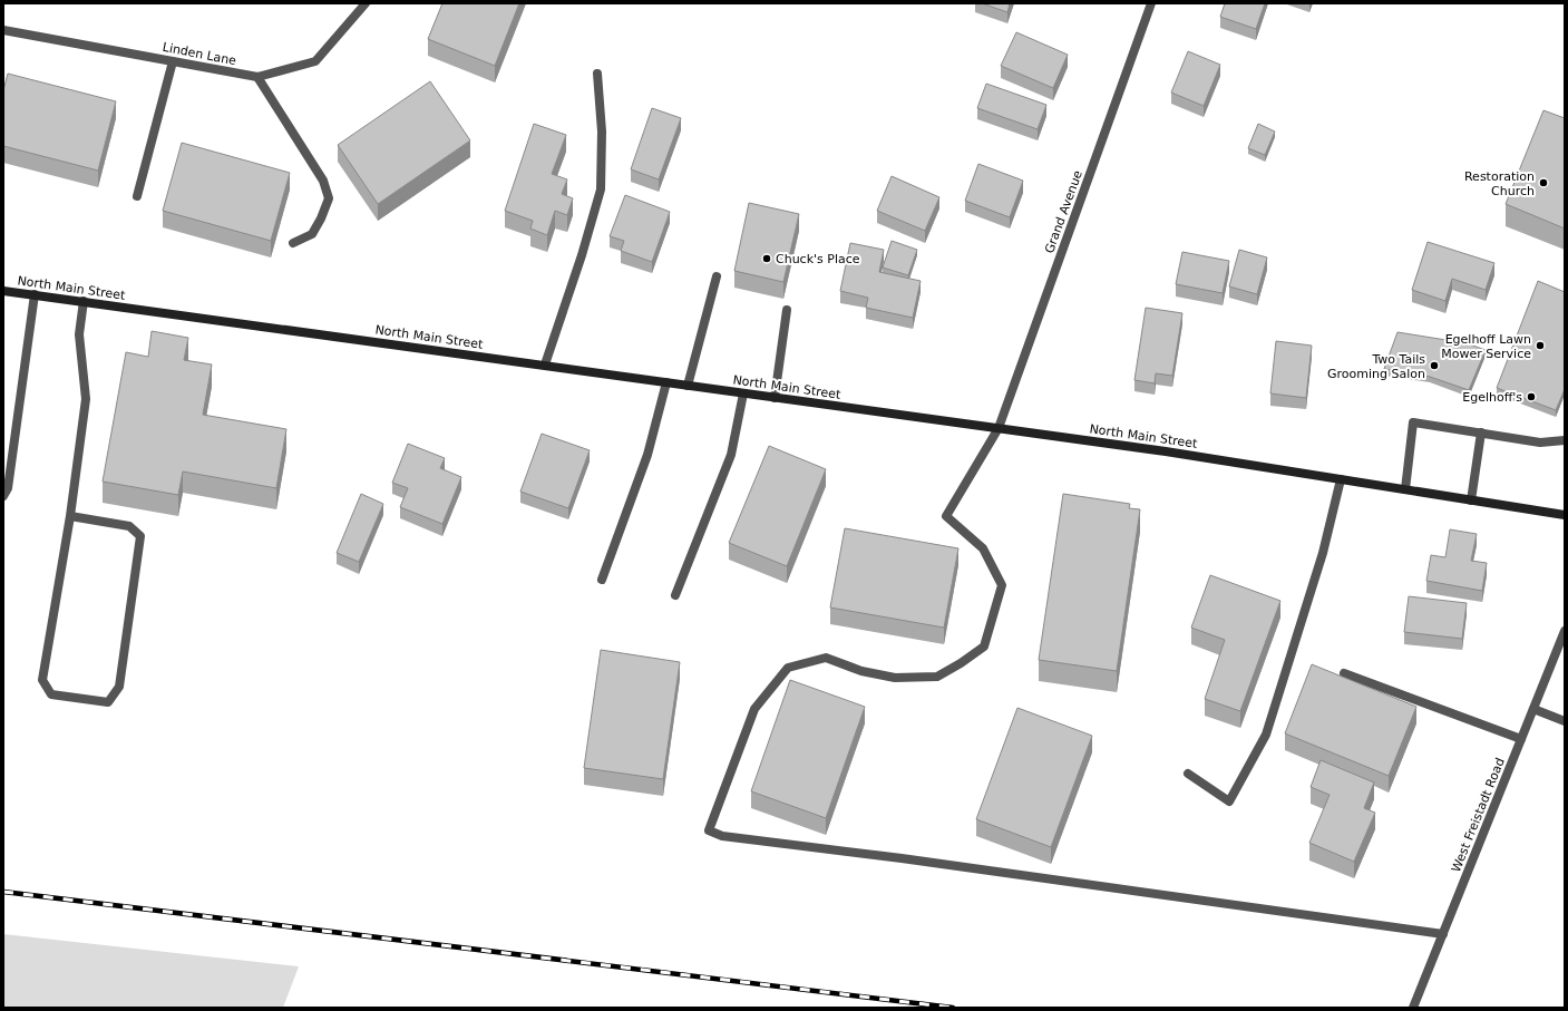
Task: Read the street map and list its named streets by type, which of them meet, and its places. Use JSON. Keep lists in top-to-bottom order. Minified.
{"streets":{"main road":["North Main Street"],"street":["Linden Lane","Grand Avenue","West Freistadt Road"]},"crossings":[["Grand Avenue","North Main Street"],["Grand Avenue","West Freistadt Road"]],"places":["Restoration Church","Chuck's Place","Egelhoff Lawn Mower Service","Two Tails Grooming Salon","Egelhoff's"]}
